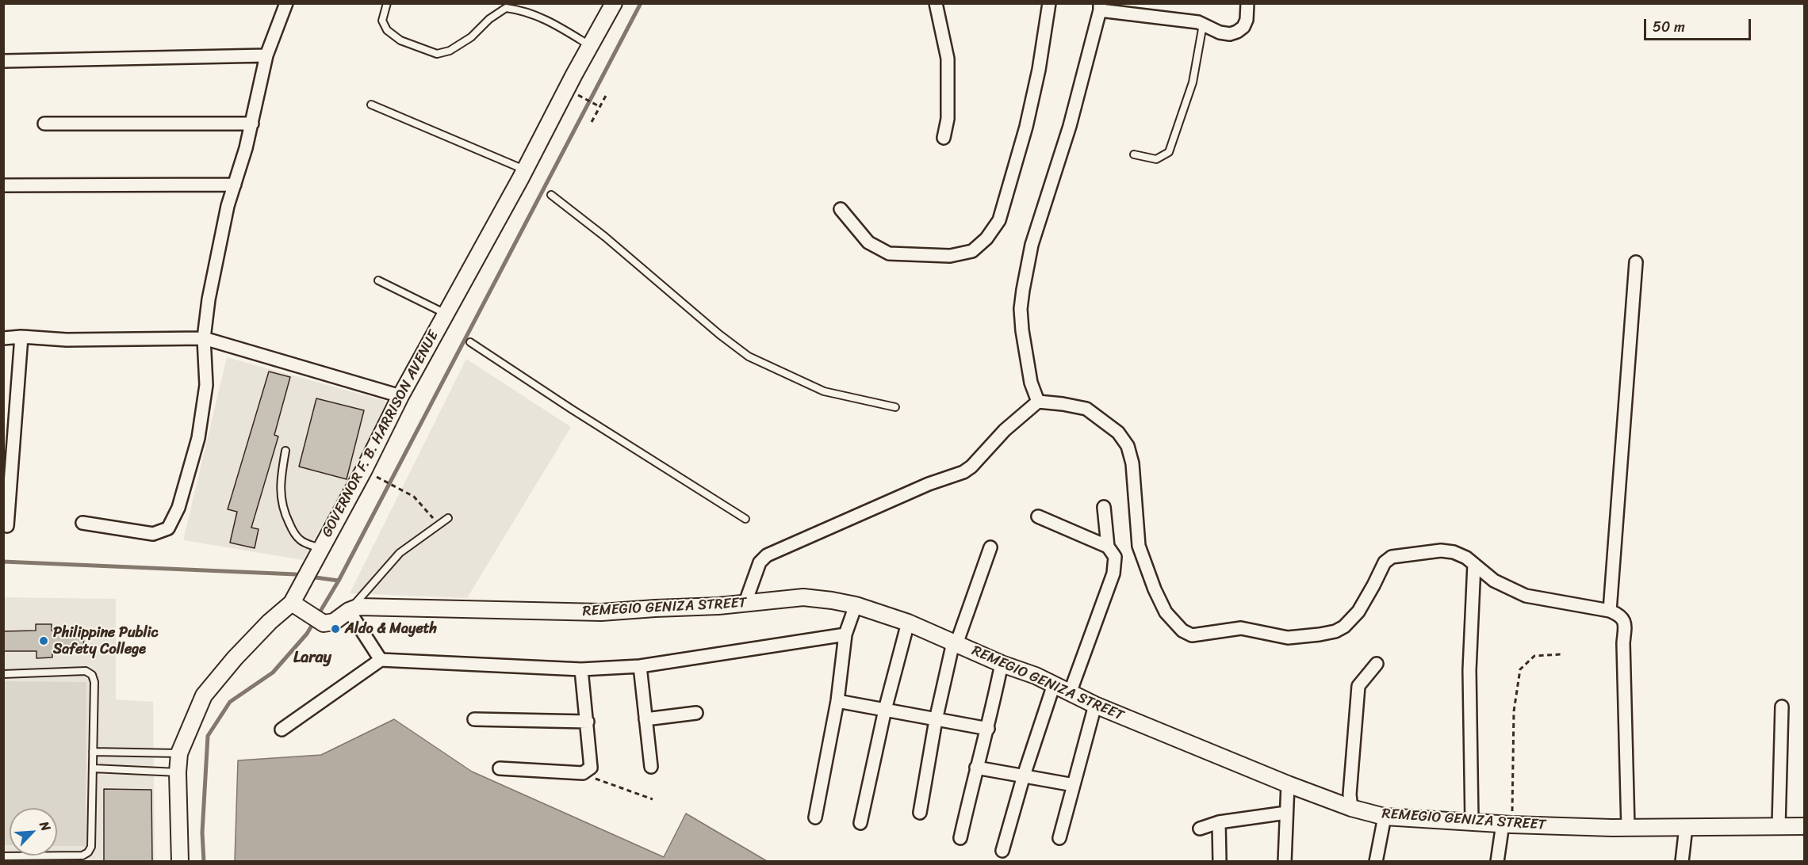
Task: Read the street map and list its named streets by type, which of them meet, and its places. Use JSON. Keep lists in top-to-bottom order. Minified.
{"streets":{"street":["GOVERNOR F. B. HARRISON AVENUE","REMEGIO GENIZA STREET"]},"crossings":[["GOVERNOR F. B. HARRISON AVENUE","REMEGIO GENIZA STREET"]],"districts":["Laray"],"places":["Aldo & Mayeth","Philippine Public Safety College"],"scale_bar":"50 m","north":"top right"}
